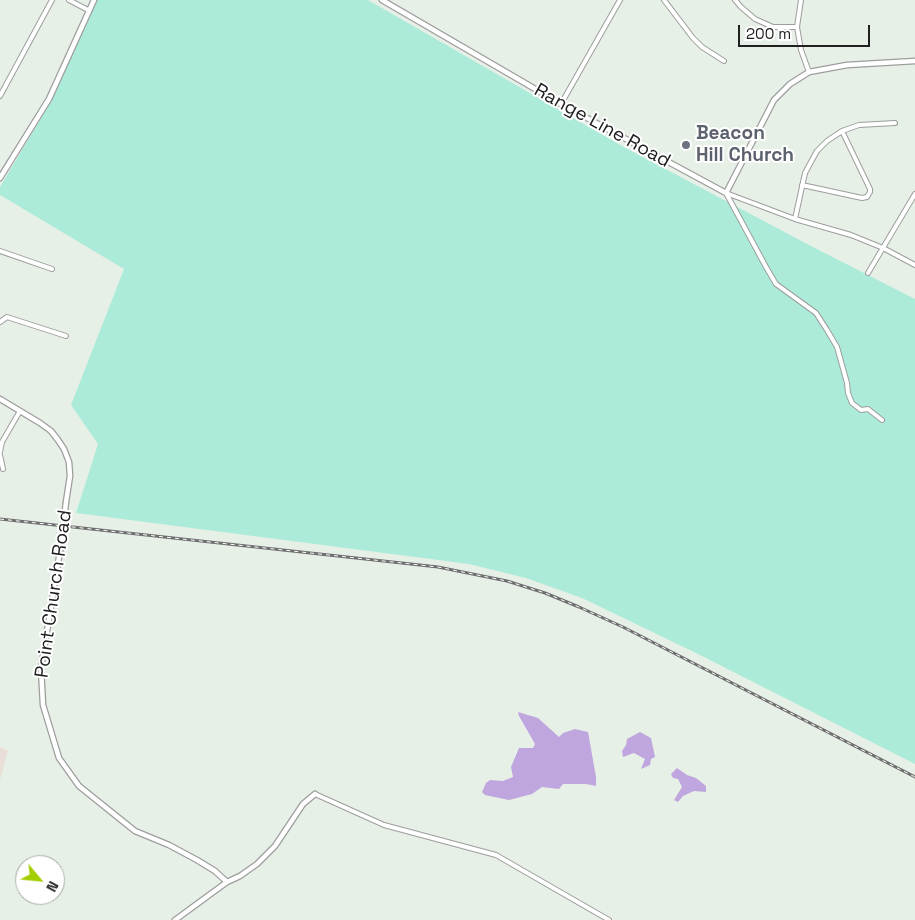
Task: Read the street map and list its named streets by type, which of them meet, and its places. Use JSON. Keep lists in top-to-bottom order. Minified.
{"streets":{"street":["Range Line Road","Point Church Road"]},"places":["Beacon Hill Church"],"scale_bar":"200 m","north":"bottom right"}
